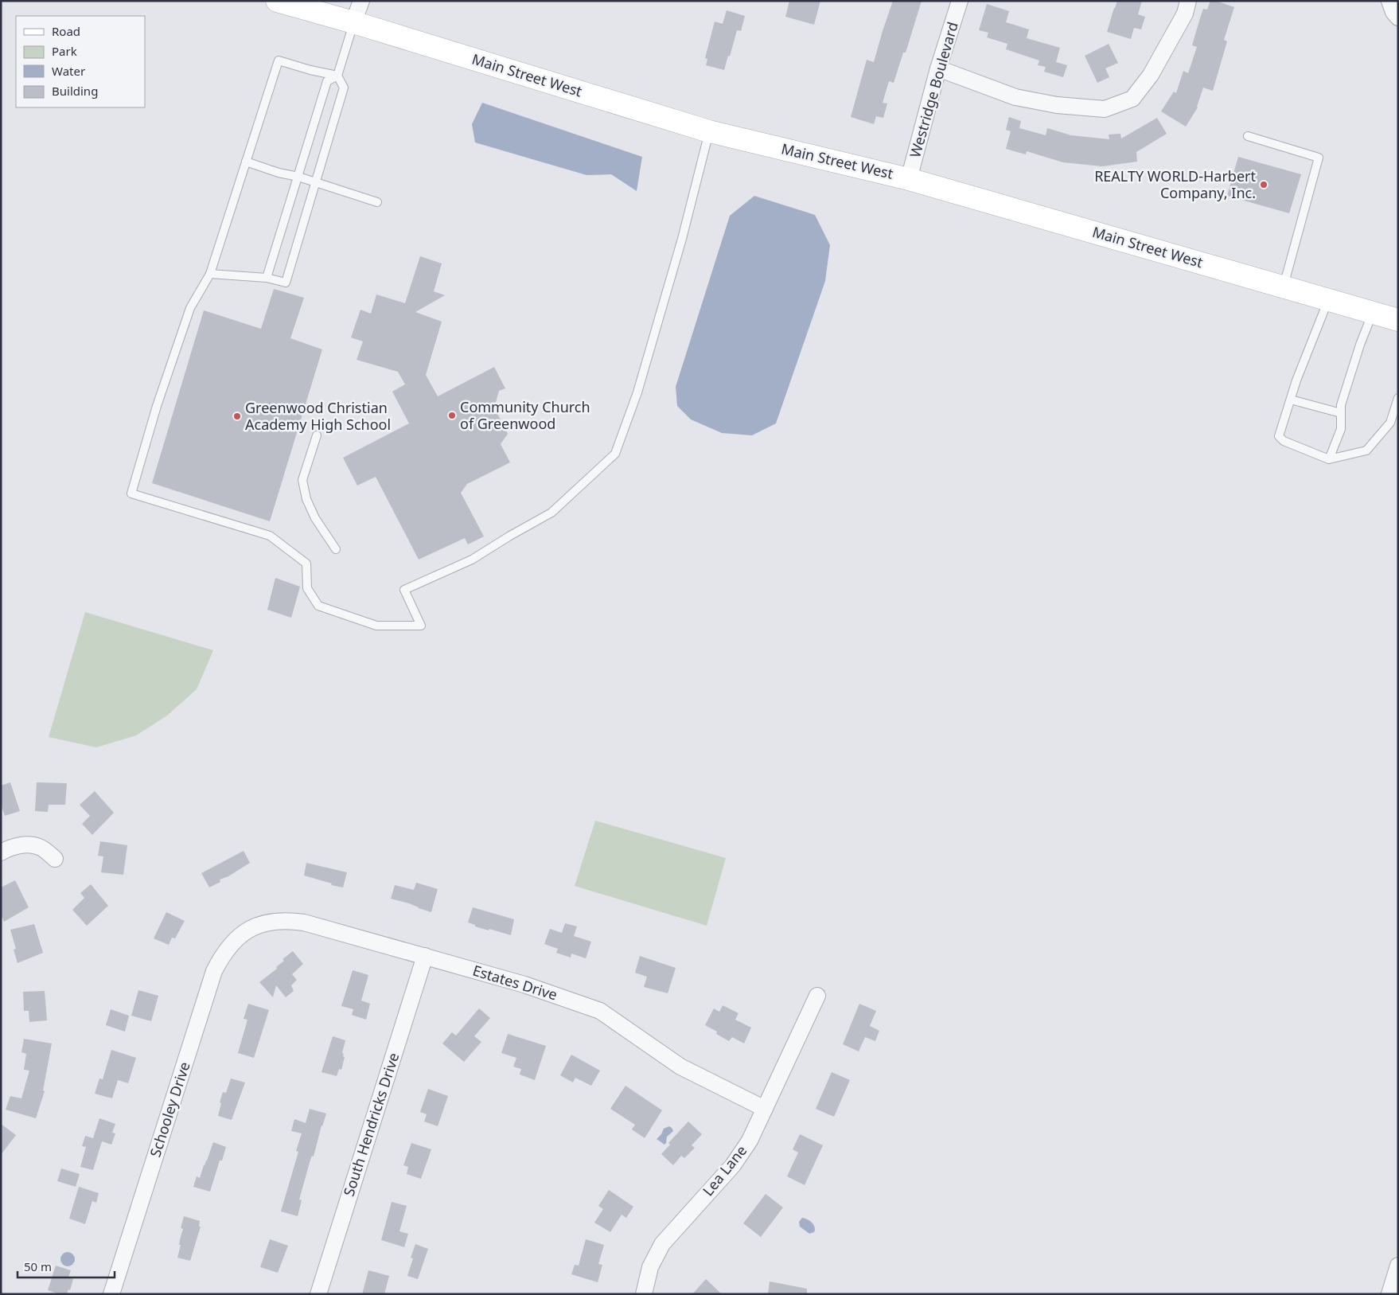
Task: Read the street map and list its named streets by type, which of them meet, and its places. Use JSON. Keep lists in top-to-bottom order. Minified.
{"streets":{"main road":["Main Street West"],"street":["Westridge Boulevard","Estates Drive","Schooley Drive","South Hendricks Drive","Lea Lane"]},"crossings":[["Main Street West","Westridge Boulevard"],["Estates Drive","Schooley Drive"],["Estates Drive","South Hendricks Drive"],["Estates Drive","Lea Lane"]],"places":["REALTY WORLD-Harbert Company, Inc.","Community Church of Greenwood","Greenwood Christian Academy High School"],"legend":["Road","Park","Water","Building"],"scale_bar":"50 m"}
